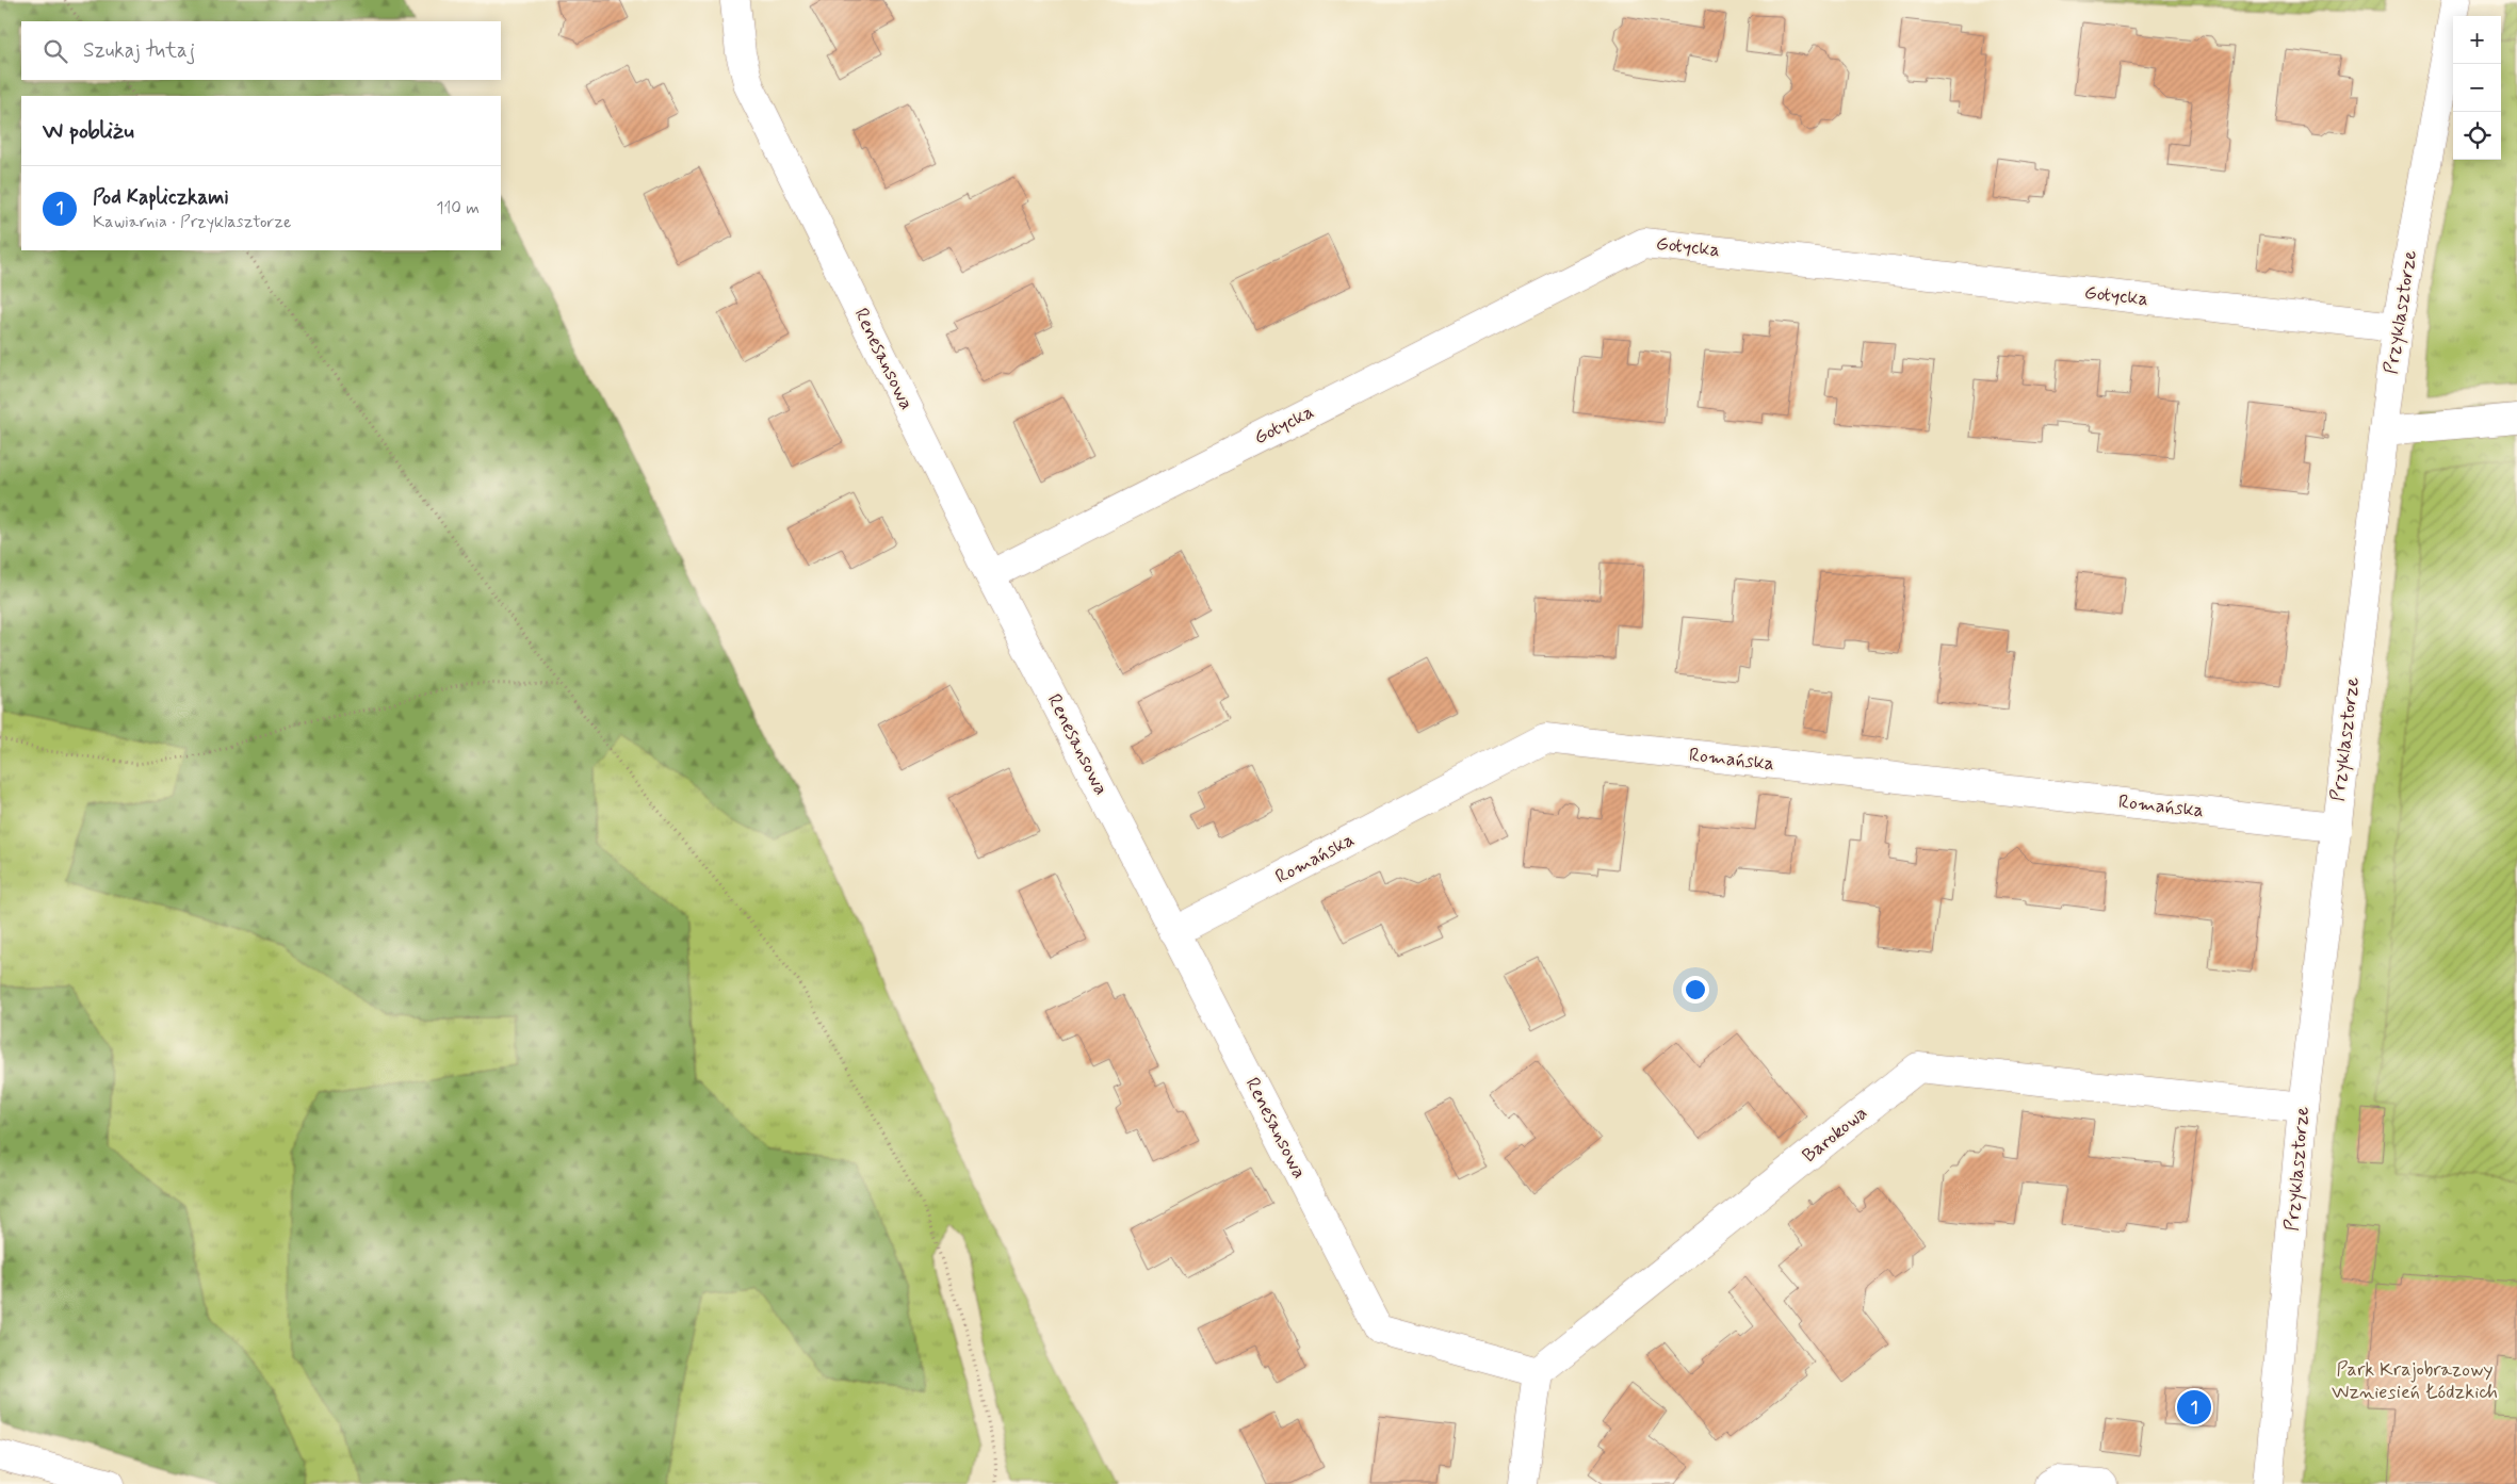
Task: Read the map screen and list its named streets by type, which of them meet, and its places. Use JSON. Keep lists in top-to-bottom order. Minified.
{"streets":{"street":["Gotycka","Przyklasztorze","Renesansowa","Romańska","Barokowa"]},"crossings":[["Gotycka","Przyklasztorze"],["Gotycka","Renesansowa"],["Przyklasztorze","Romańska"],["Przyklasztorze","Barokowa"],["Renesansowa","Romańska"],["Renesansowa","Barokowa"]],"parks":["Park Krajobrazowy Wzniesień Łódzkich"],"page":{"map_buttons":["+","−"],"search":"Szukaj tutaj","heading":"W pobliżu","list":[{"mark":"1","name":"Pod Kapliczkami","note":"Kawiarnia · Przyklasztorze","value":"110 m"}],"pins":"1"}}
